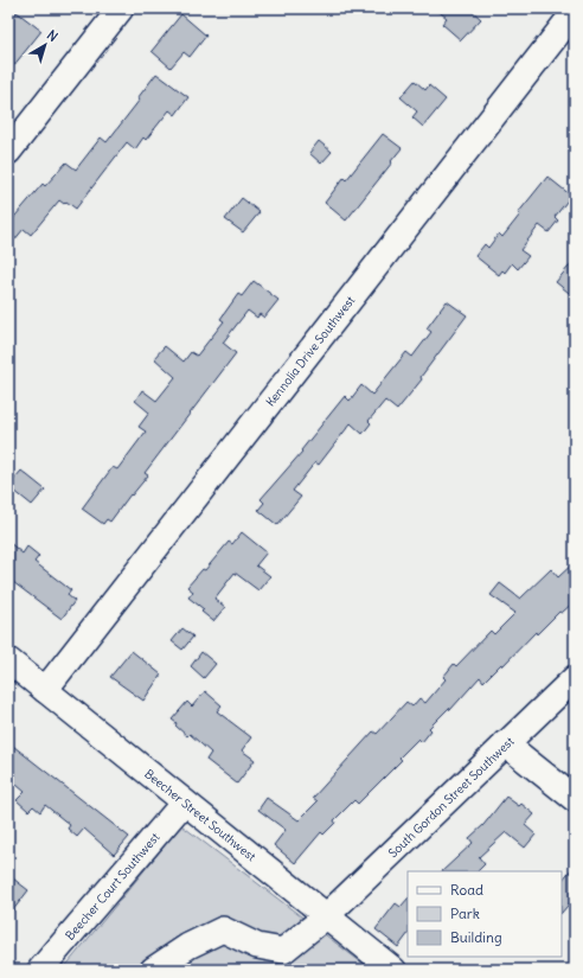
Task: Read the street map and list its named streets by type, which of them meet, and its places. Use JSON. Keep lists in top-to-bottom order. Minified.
{"streets":{"street":["Kennolia Drive Southwest","South Gordon Street Southwest","Beecher Street Southwest","Beecher Court Southwest"]},"crossings":[["Kennolia Drive Southwest","Beecher Street Southwest"],["South Gordon Street Southwest","Beecher Street Southwest"],["Beecher Street Southwest","Beecher Court Southwest"]],"legend":["Road","Park","Building"],"north":"top right"}
